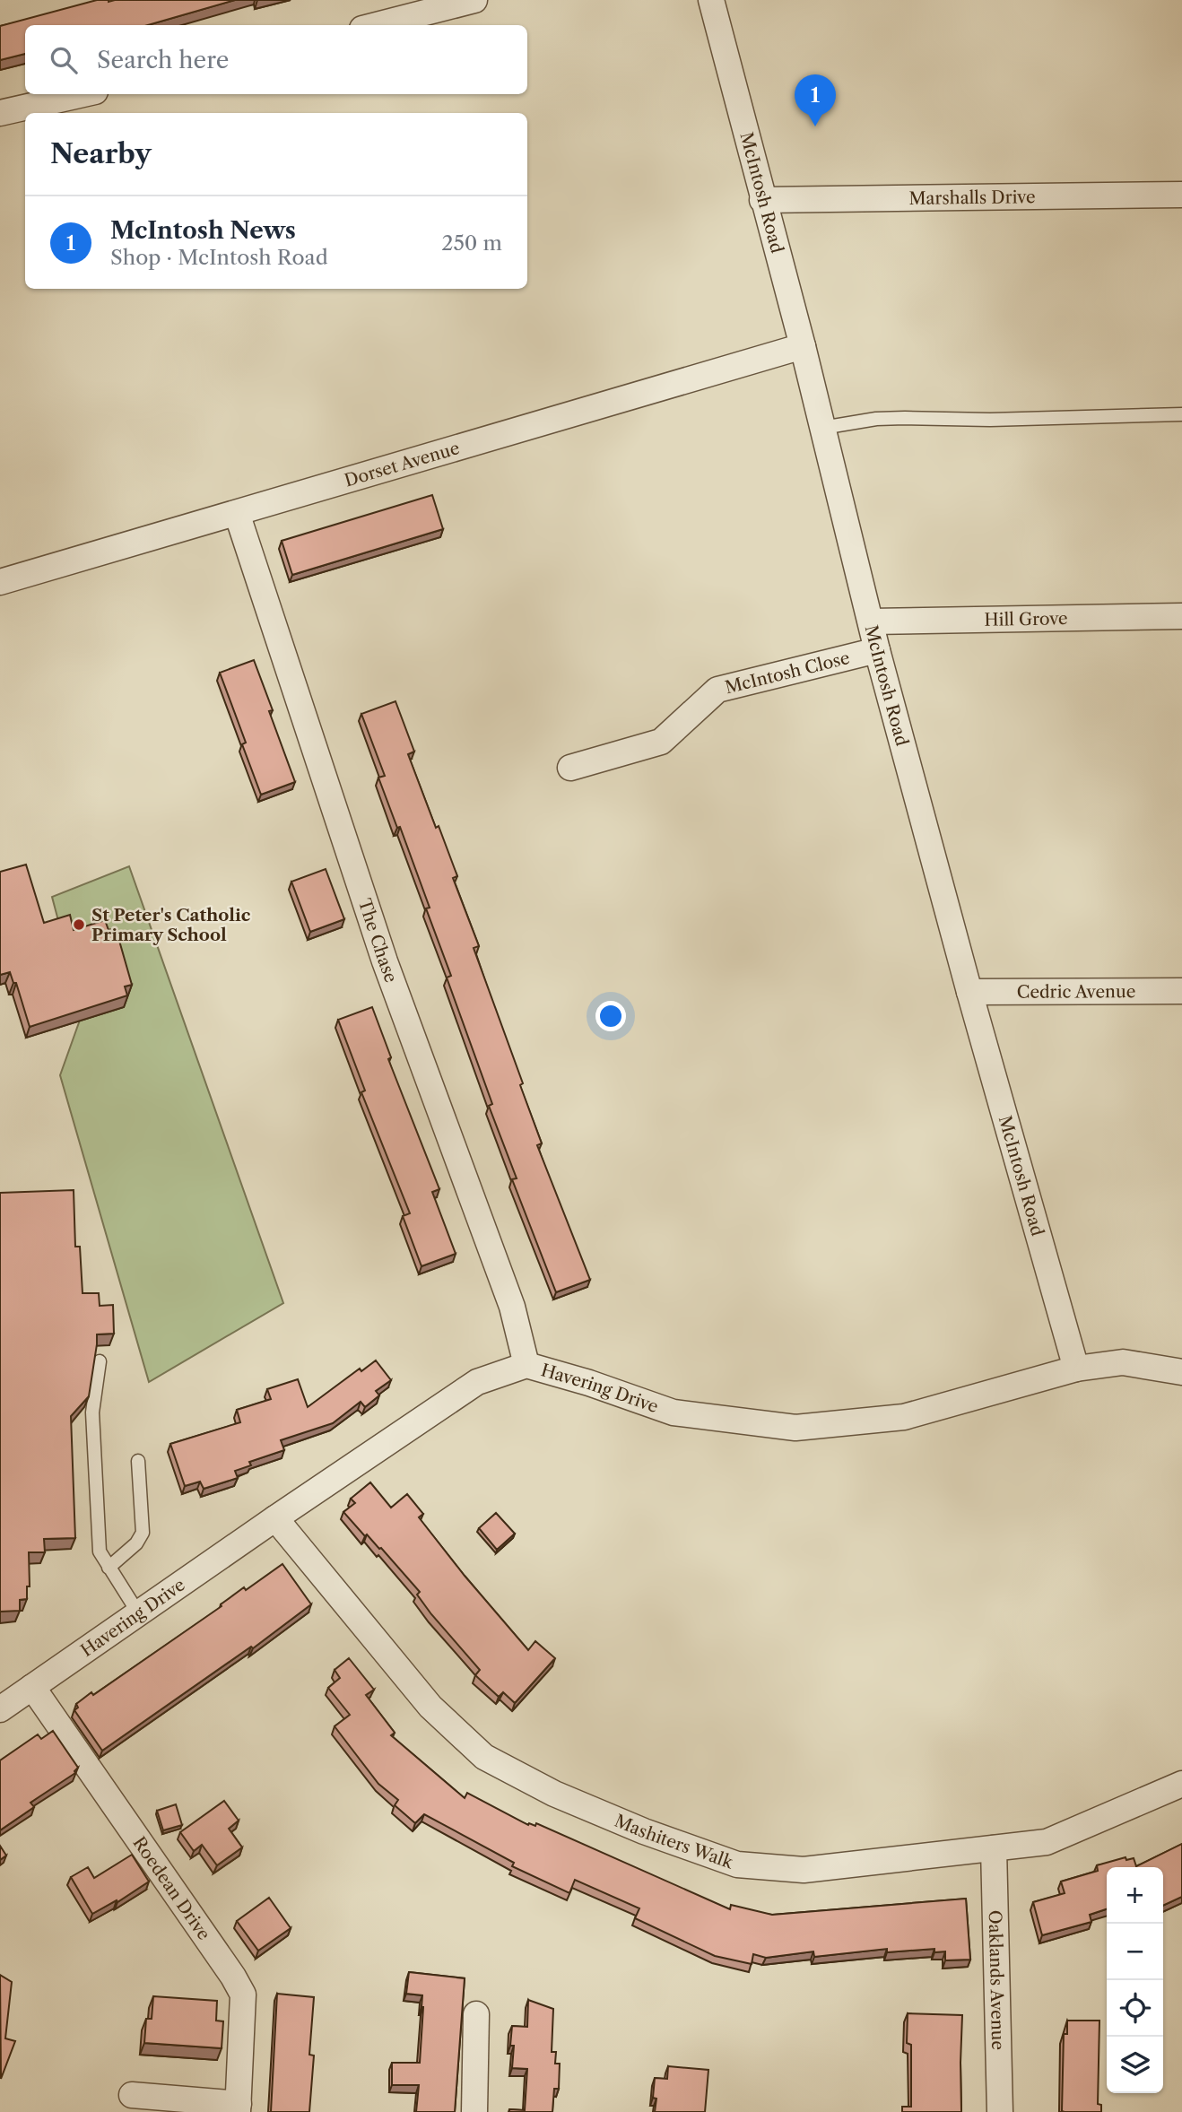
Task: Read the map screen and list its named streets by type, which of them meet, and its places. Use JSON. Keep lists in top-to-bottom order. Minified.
{"streets":{"street":["McIntosh Road","Marshalls Drive","Dorset Avenue","Hill Grove","McIntosh Close","The Chase","Cedric Avenue","Havering Drive","Mashiters Walk","Roedean Drive","Oaklands Avenue"]},"crossings":[["McIntosh Road","Marshalls Drive"],["McIntosh Road","Dorset Avenue"],["McIntosh Road","Hill Grove"],["McIntosh Road","McIntosh Close"],["McIntosh Road","Cedric Avenue"],["McIntosh Road","Havering Drive"],["Dorset Avenue","The Chase"],["The Chase","Havering Drive"],["Havering Drive","Mashiters Walk"],["Havering Drive","Roedean Drive"],["Mashiters Walk","Oaklands Avenue"]],"places":["St Peter's Catholic Primary School"],"page":{"search":"Search here","pins":"1","heading":"Nearby","list":[{"mark":"1","name":"McIntosh News","note":"Shop · McIntosh Road","value":"250 m"}],"map_buttons":["+","−"]}}
